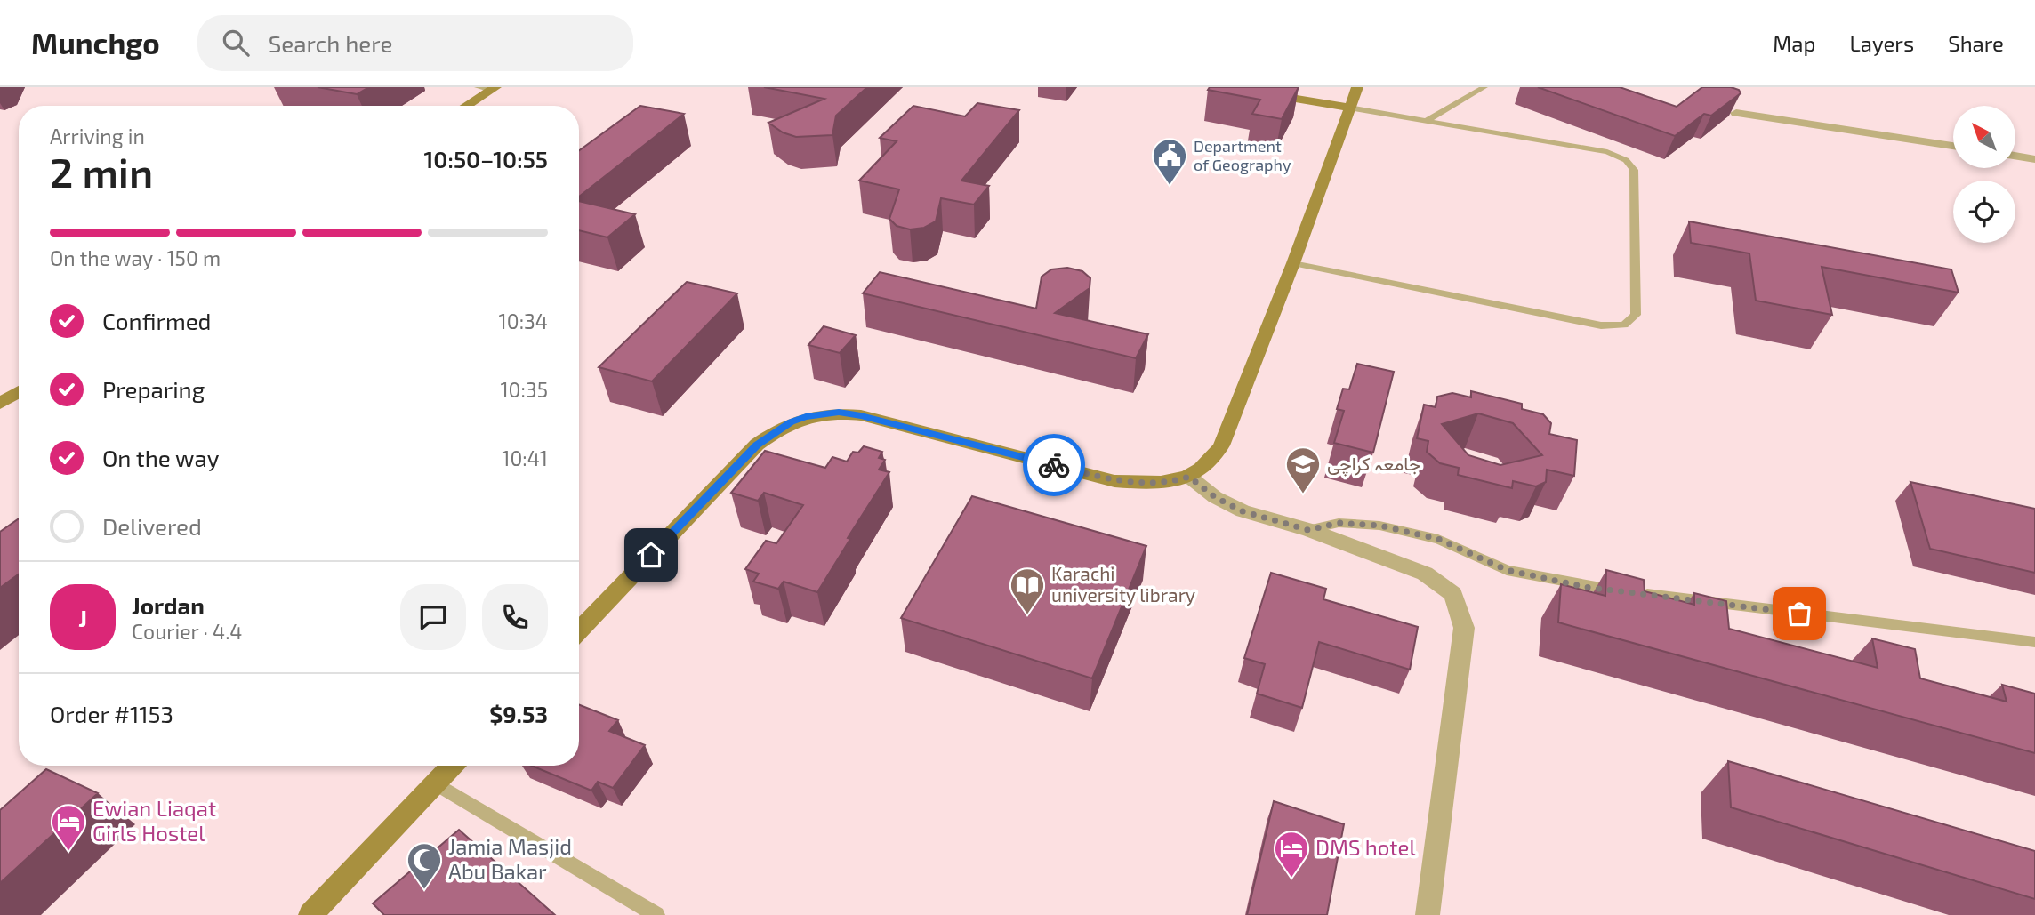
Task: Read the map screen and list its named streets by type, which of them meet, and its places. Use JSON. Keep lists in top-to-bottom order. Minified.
{"places":{"public building":["Department of Geography"],"school or university":["جامعہ کراچی"],"library":["Karachi university library"],"hotel":["Ewian Liaqat Girls Hostel","DMS hotel"],"mosque":["Jamia Masjid Abu Bakar"]},"north":"top left","page":{"header":"Munchgo","search":"Search here","nav":["Map","Layers","Share"],"heading":["2 min","Arriving in","10:50–10:55"],"panel":["Jordan","Courier · 4.4","Order #1153","$9.53"],"bar":"On the way · 150 m","list":[["Confirmed","10:34"],["Preparing","10:35"],["On the way","10:41"],"Delivered"],"round":"J"}}
